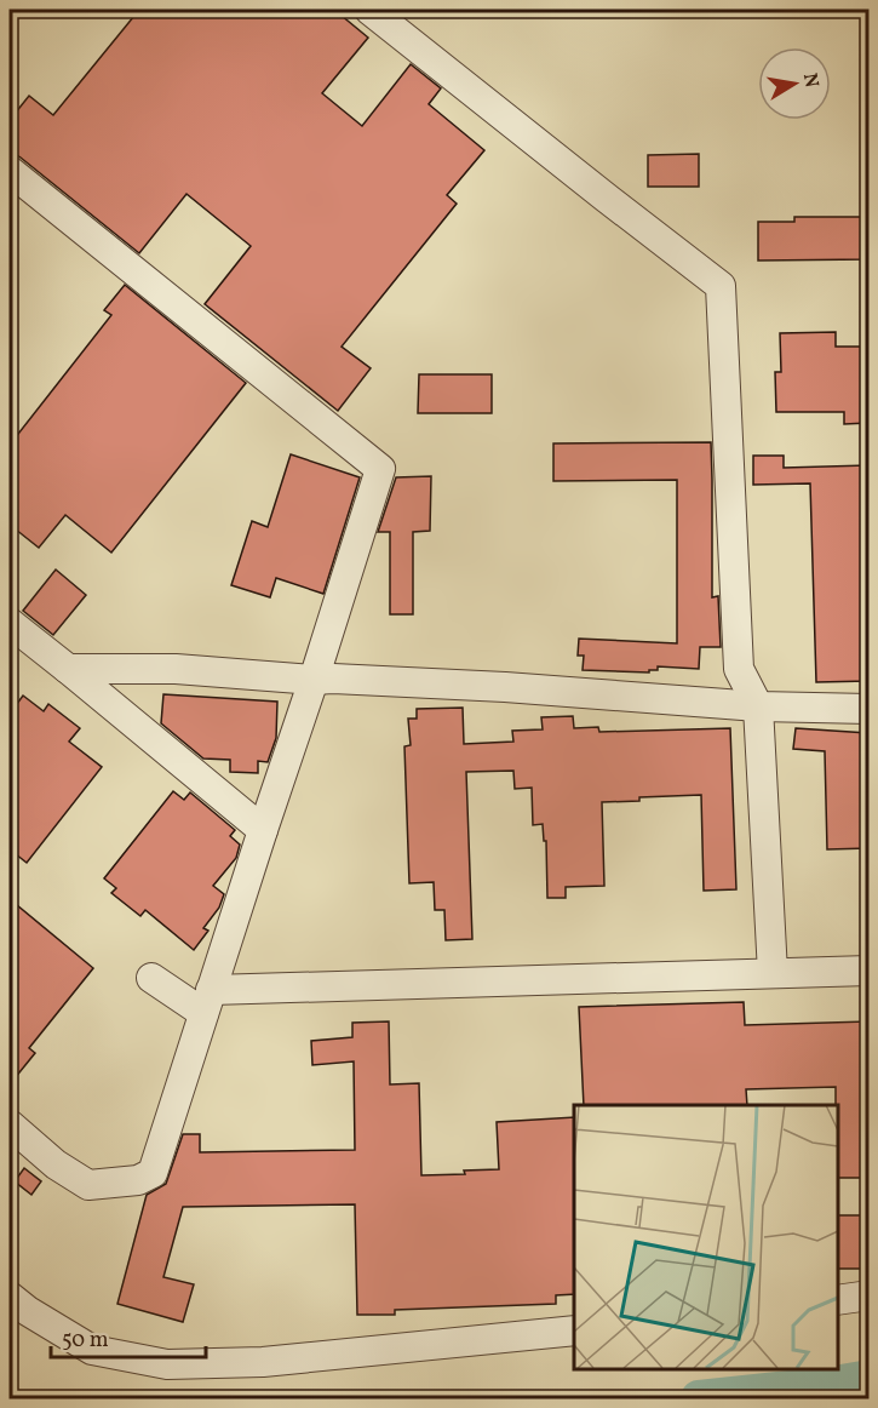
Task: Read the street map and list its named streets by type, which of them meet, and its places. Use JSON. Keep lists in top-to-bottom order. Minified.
{"scale_bar":"50 m","north":"right"}
